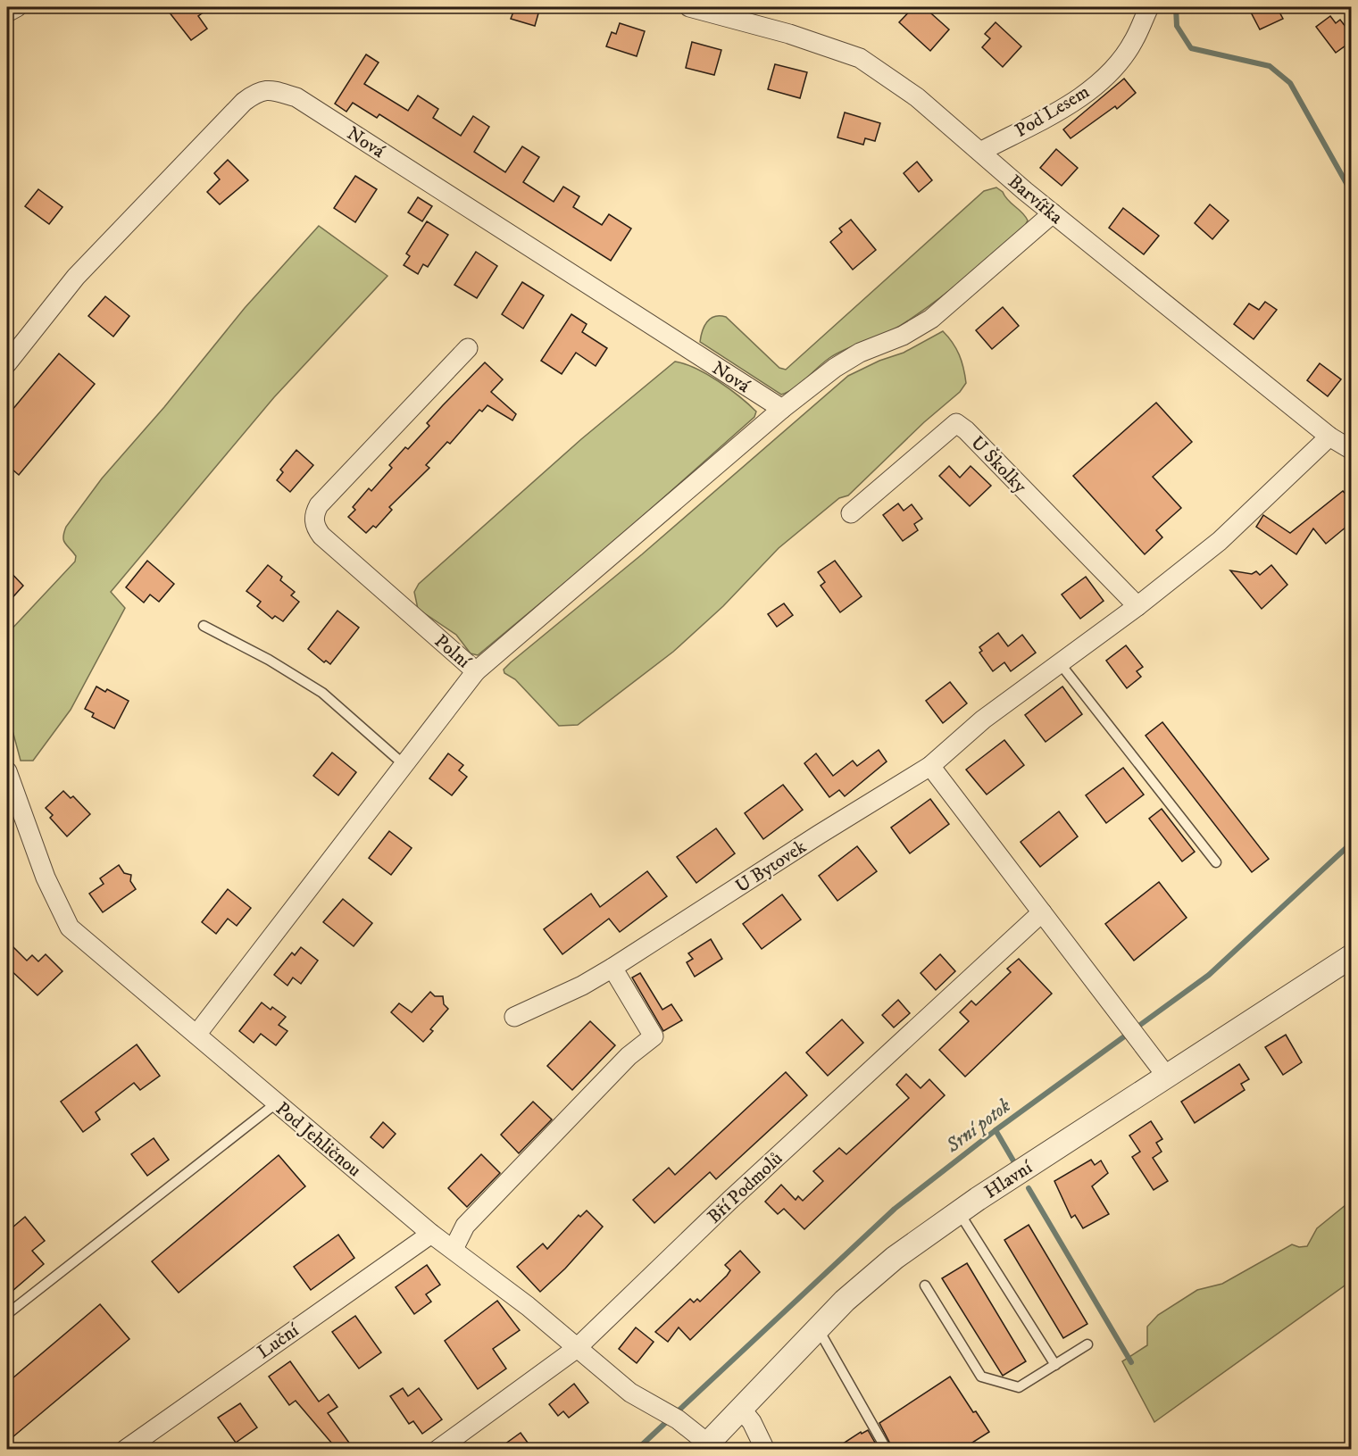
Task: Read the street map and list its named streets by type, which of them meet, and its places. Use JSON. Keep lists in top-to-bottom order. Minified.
{"streets":{"street":["Pod Lesem","Nová","Barvířka","U Školky","Polní","U Bytovek","Pod Jehličnou","Hlavní","Bří Podmolů","Luční"]},"crossings":[["Pod Lesem","Barvířka"],["Polní","Pod Jehličnou"],["Pod Jehličnou","Hlavní"],["Pod Jehličnou","Bří Podmolů"],["Pod Jehličnou","Luční"]],"water":["Srní potok"]}
